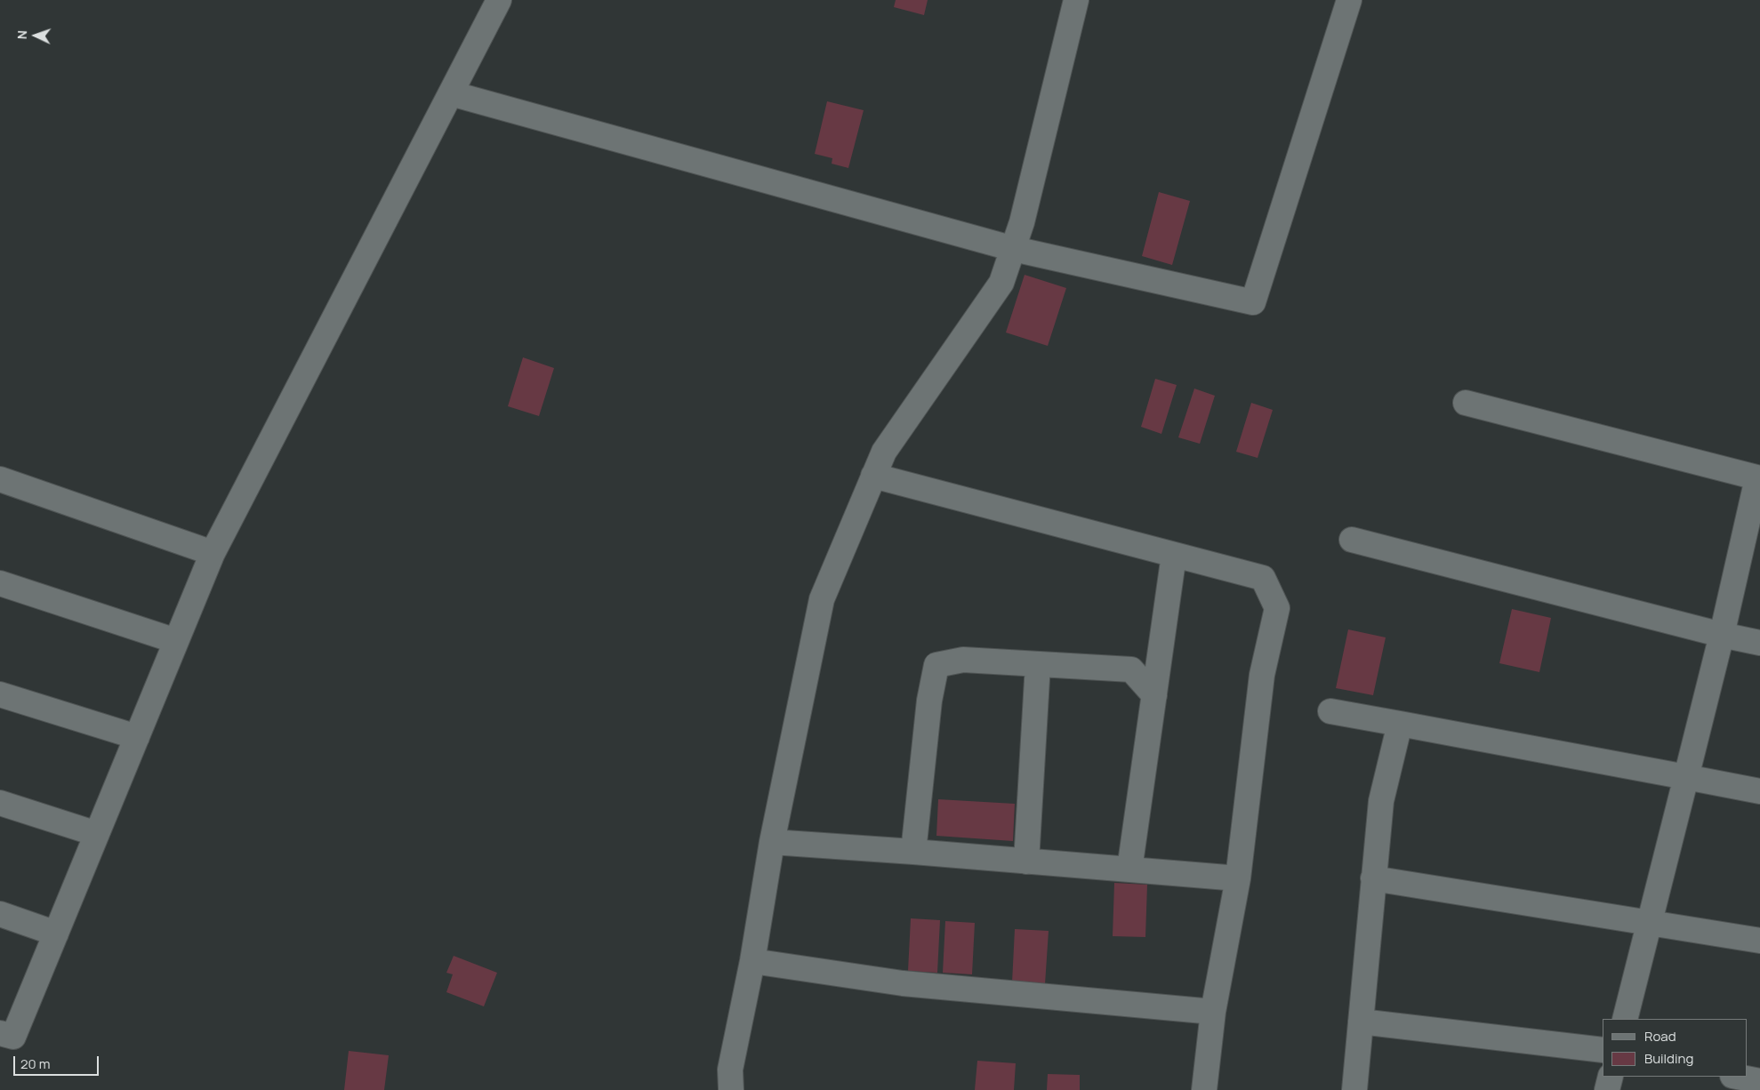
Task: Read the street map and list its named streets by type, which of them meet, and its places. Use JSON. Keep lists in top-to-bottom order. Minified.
{"legend":["Road","Building"],"scale_bar":"20 m","north":"left"}
